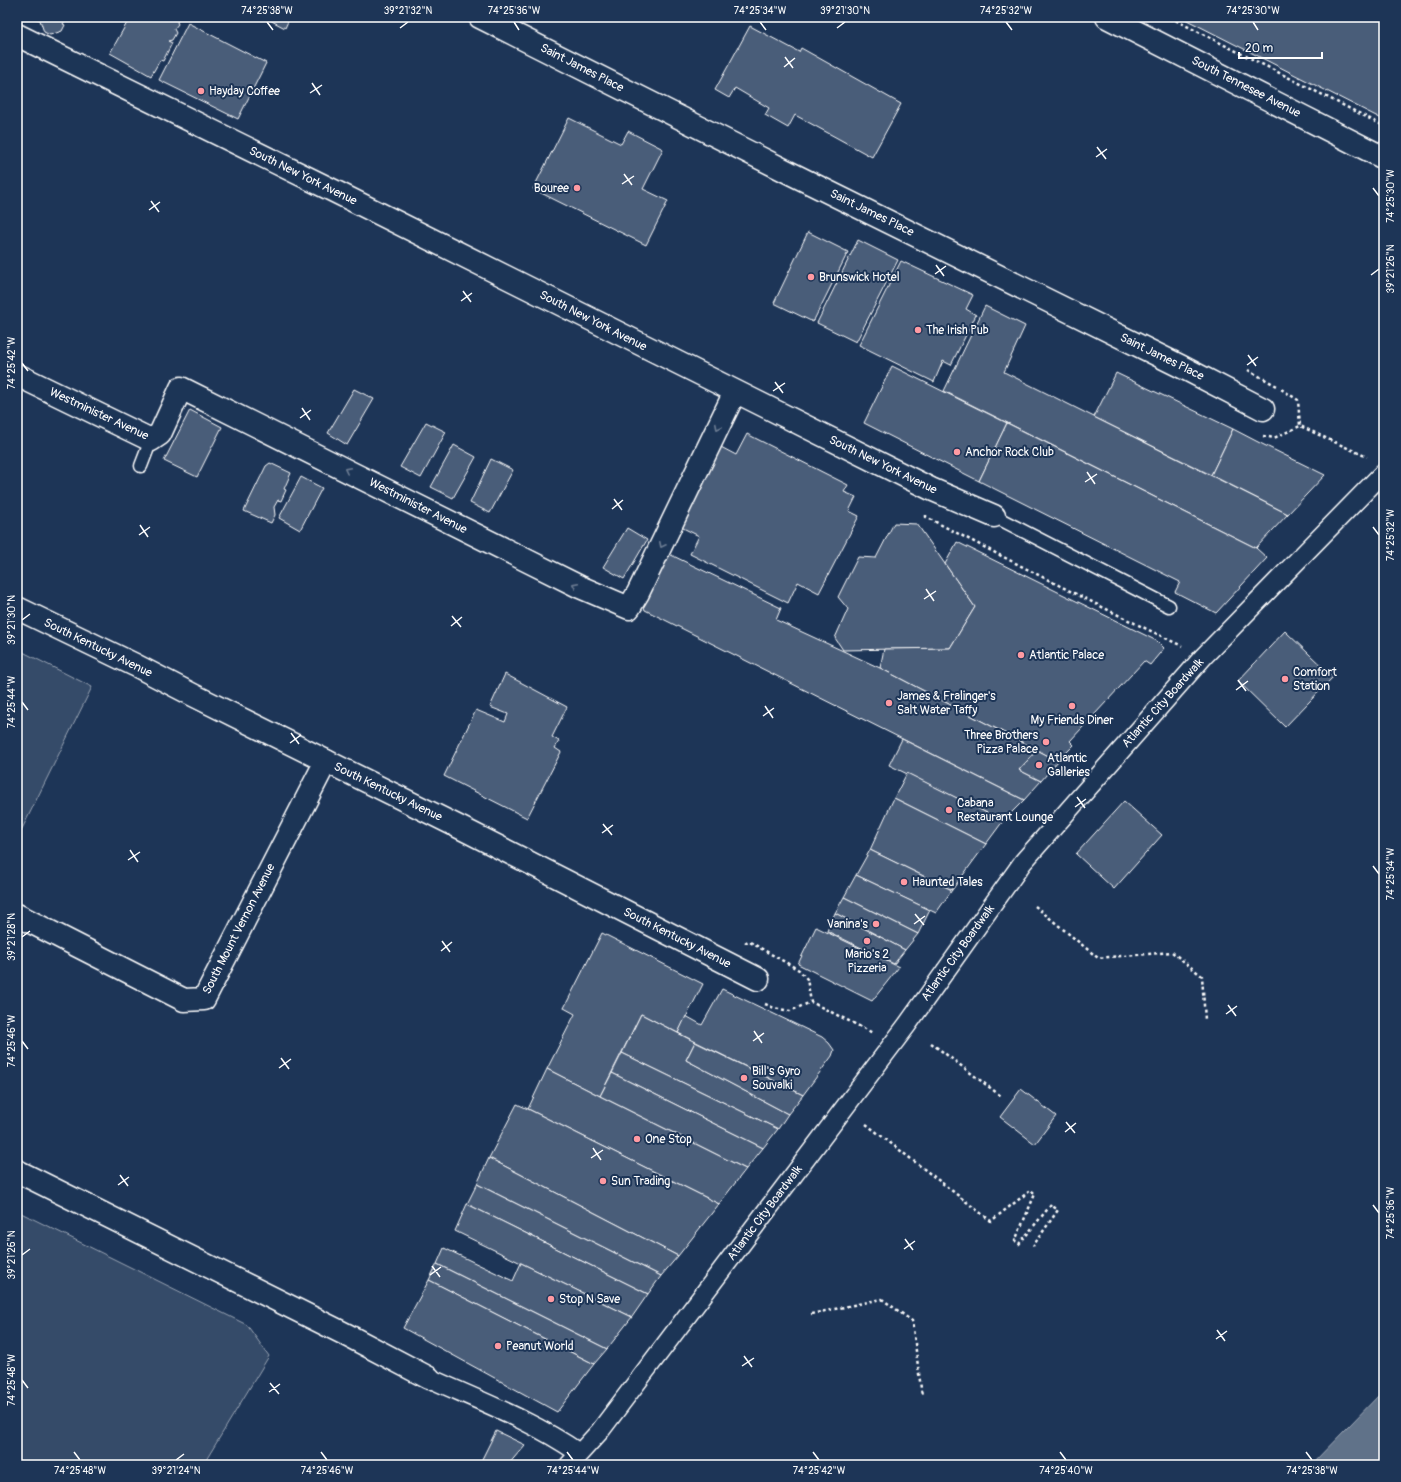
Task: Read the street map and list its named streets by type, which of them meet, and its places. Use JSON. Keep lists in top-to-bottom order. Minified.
{"streets":{"street":["Saint James Place","South Tennesee Avenue","South New York Avenue","Westminister Avenue","South Kentucky Avenue","Atlantic City Boardwalk","South Mount Vernon Avenue"]},"crossings":[["South New York Avenue","Westminister Avenue"],["South Kentucky Avenue","South Mount Vernon Avenue"]],"places":["Hayday Coffee","Bouree","Brunswick Hotel","The Irish Pub","Anchor Rock Club","Atlantic Palace","Comfort Station","James & Fralinger's Salt Water Taffy","My Friends Diner","Three Brothers Pizza Palace","Atlantic Galleries","Cabana Restaurant Lounge","Haunted Tales","Vanina's","Mario's 2 Pizzeria","Bill's Gyro Souvalki","One Stop","Sun Trading","Stop N Save","Peanut World"],"scale_bar":"20 m","coordinates":["74°25'38\"W","39°21'32\"N","74°25'36\"W","74°25'34\"W","39°21'30\"N","74°25'32\"W","74°25'30\"W","39°21'26\"N","74°25'42\"W","74°25'44\"W","39°21'28\"N","74°25'46\"W","74°25'48\"W","39°21'24\"N","74°25'40\"W"]}
